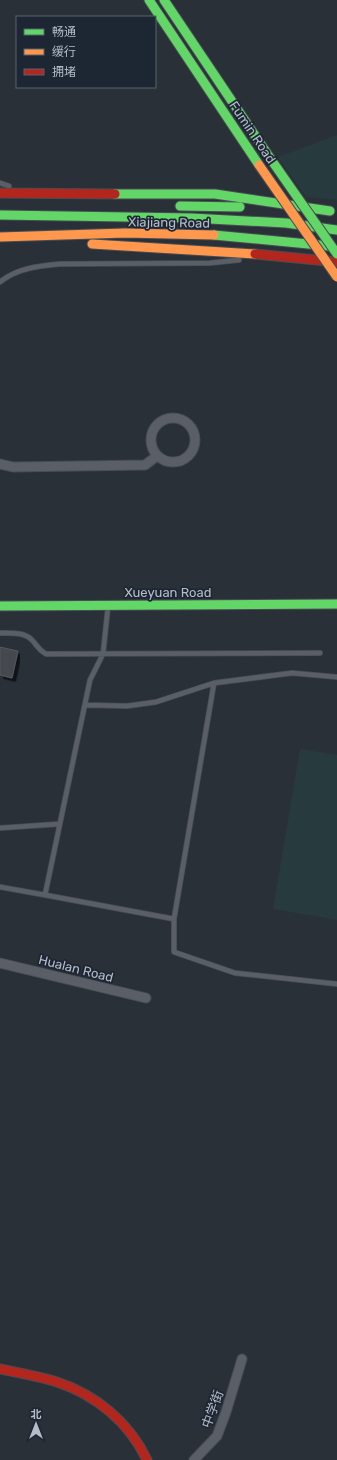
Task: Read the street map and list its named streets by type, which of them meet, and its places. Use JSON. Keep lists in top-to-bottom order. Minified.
{"streets":{"main road":["Fumin Road","Xiajiang Road","Xueyuan Road"],"street":["Hualan Road","中学街"]},"legend":["畅通","缓行","拥堵"],"north":"top"}
